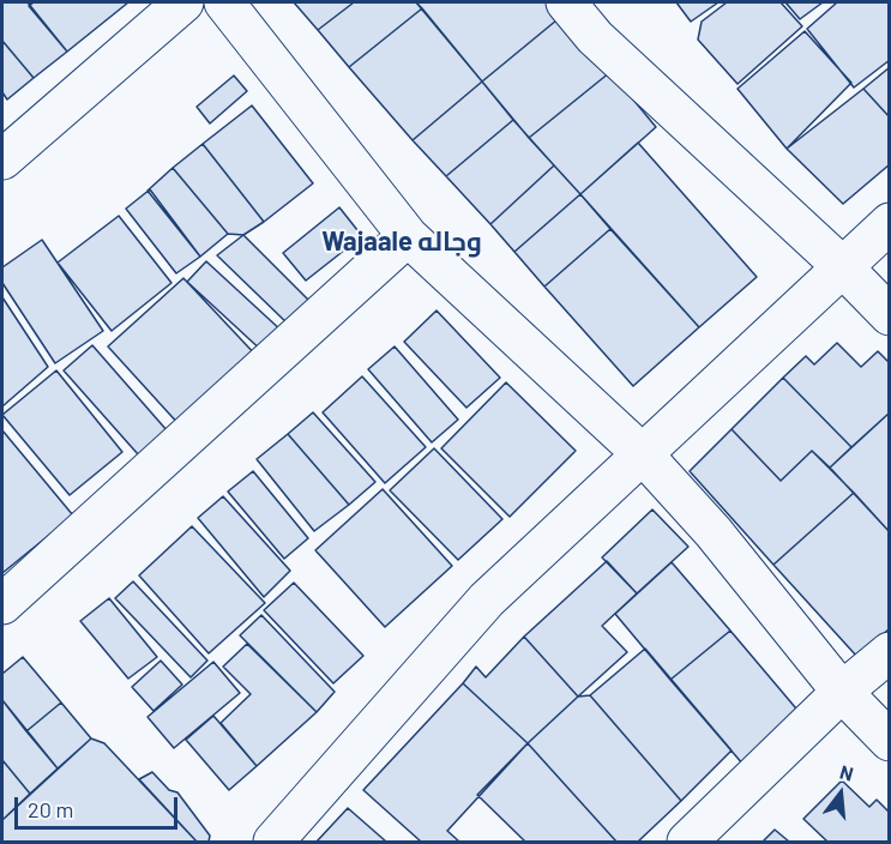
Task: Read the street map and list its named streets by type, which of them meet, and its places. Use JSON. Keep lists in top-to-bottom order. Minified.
{"districts":["Wajaale وجاله"],"scale_bar":"20 m","north":"top"}
